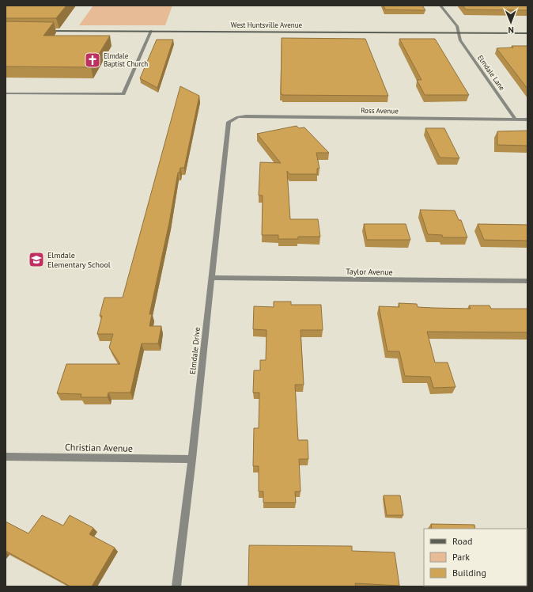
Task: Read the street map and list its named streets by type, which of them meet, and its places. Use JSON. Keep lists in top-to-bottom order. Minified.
{"streets":{"main road":["West Huntsville Avenue"],"street":["Elmdale Lane","Ross Avenue","Taylor Avenue","Elmdale Drive","Christian Avenue"]},"crossings":[["West Huntsville Avenue","Elmdale Lane"],["Elmdale Lane","Ross Avenue"],["Ross Avenue","Elmdale Drive"],["Taylor Avenue","Elmdale Drive"],["Elmdale Drive","Christian Avenue"]],"places":{"church":["Elmdale Baptist Church"],"school or university":["Elmdale Elementary School"]},"legend":["Road","Park","Building"],"north":"bottom"}
